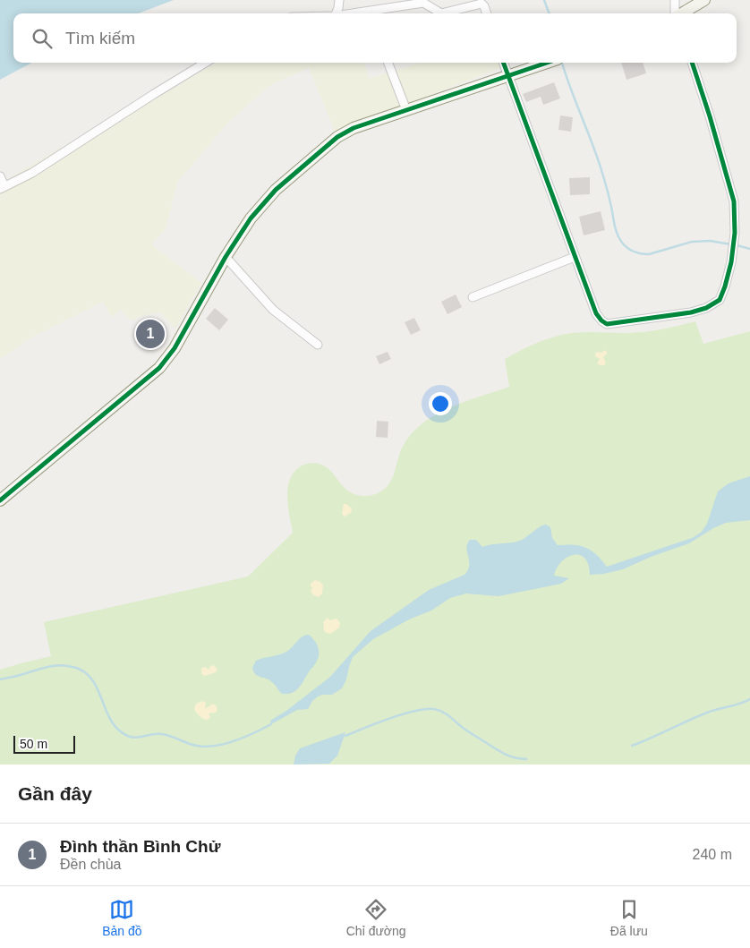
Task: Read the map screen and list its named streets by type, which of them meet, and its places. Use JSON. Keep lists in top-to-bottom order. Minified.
{"scale_bar":"50 m","page":{"search":"Tìm kiếm","pins":"1","scale":"50 m","heading":"Gần đây","list":[{"mark":"1","name":"Đình thần Bình Chử","note":"Đền chùa","value":"240 m"}],"nav":["Bản đồ","Chỉ đường","Đã lưu"]}}
